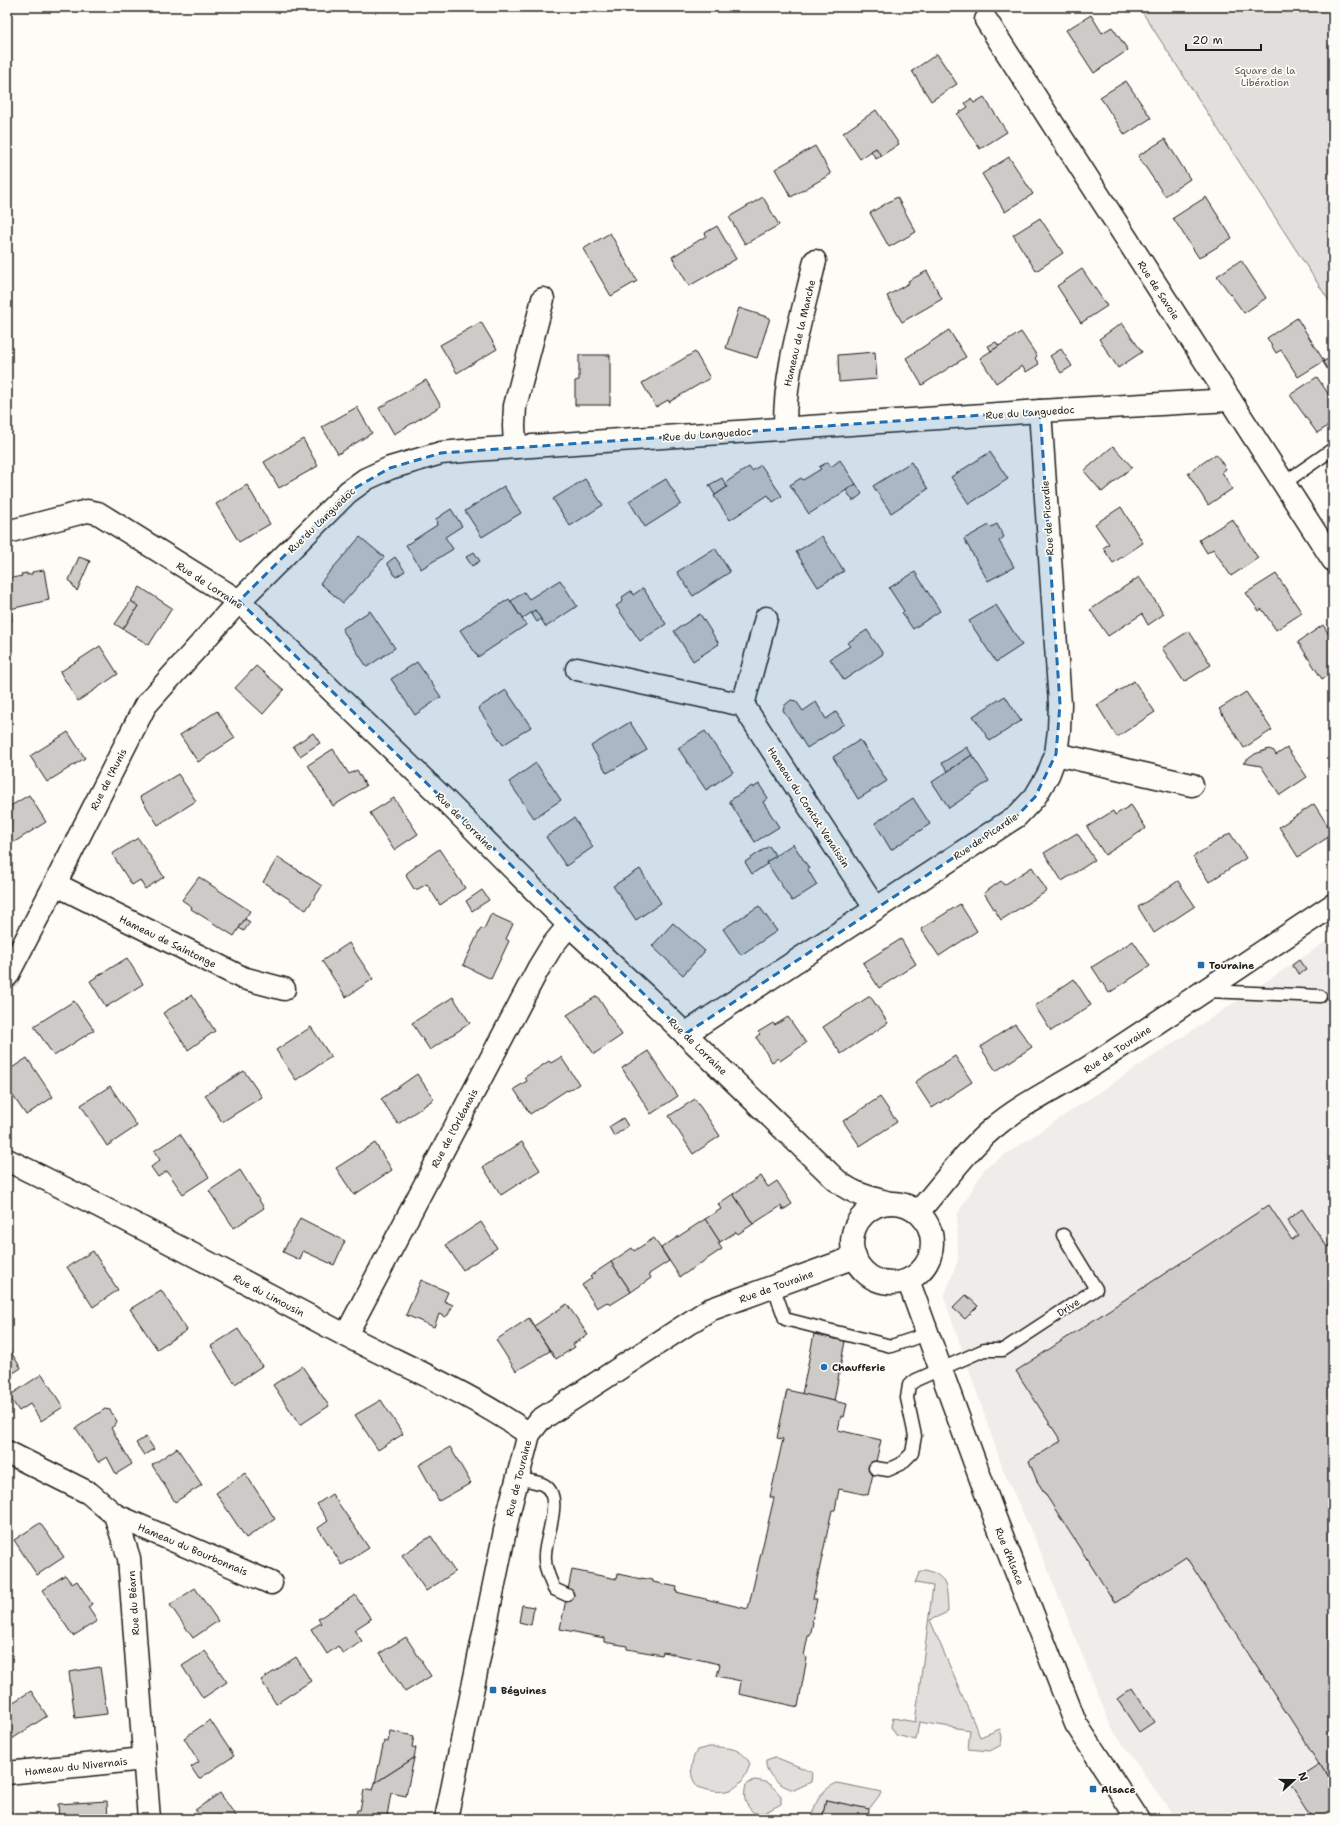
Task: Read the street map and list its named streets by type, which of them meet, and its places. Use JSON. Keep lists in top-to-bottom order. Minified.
{"streets":{"street":["Rue de Savoie","Hameau de la Manche","Rue du Languedoc","Rue de Picardie","Rue de Lorraine","Rue de l'Aunis","Hameau du Comtat Venaissin","Hameau de Saintonge","Rue de Touraine","Rue de l'Orléanais","Rue du Limousin","Hameau du Bourbonnais","Rue d'Alsace","Rue du Béarn","Hameau du Nivernais"],"lane":["Drive"]},"crossings":[["Rue de Savoie","Rue du Languedoc"],["Hameau de la Manche","Rue du Languedoc"],["Rue du Languedoc","Rue de Picardie"],["Rue du Languedoc","Rue de Lorraine"],["Rue du Languedoc","Rue de l'Aunis"],["Rue de Picardie","Rue de Lorraine"],["Rue de Picardie","Hameau du Comtat Venaissin"],["Rue de Lorraine","Rue de l'Aunis"],["Rue de Lorraine","Rue de Touraine"],["Rue de Lorraine","Rue de l'Orléanais"],["Rue de Lorraine","Rue d'Alsace"],["Rue de l'Aunis","Hameau de Saintonge"],["Rue de Touraine","Rue du Limousin"],["Rue de Touraine","Rue d'Alsace"],["Rue de l'Orléanais","Rue du Limousin"],["Drive","Rue d'Alsace"],["Hameau du Bourbonnais","Rue du Béarn"],["Rue du Béarn","Hameau du Nivernais"]],"parks":["Square de la Libération"],"places":{"transit":["Touraine","Béguines","Alsace"],"other":["Chaufferie"]},"scale_bar":"20 m","north":"right"}
